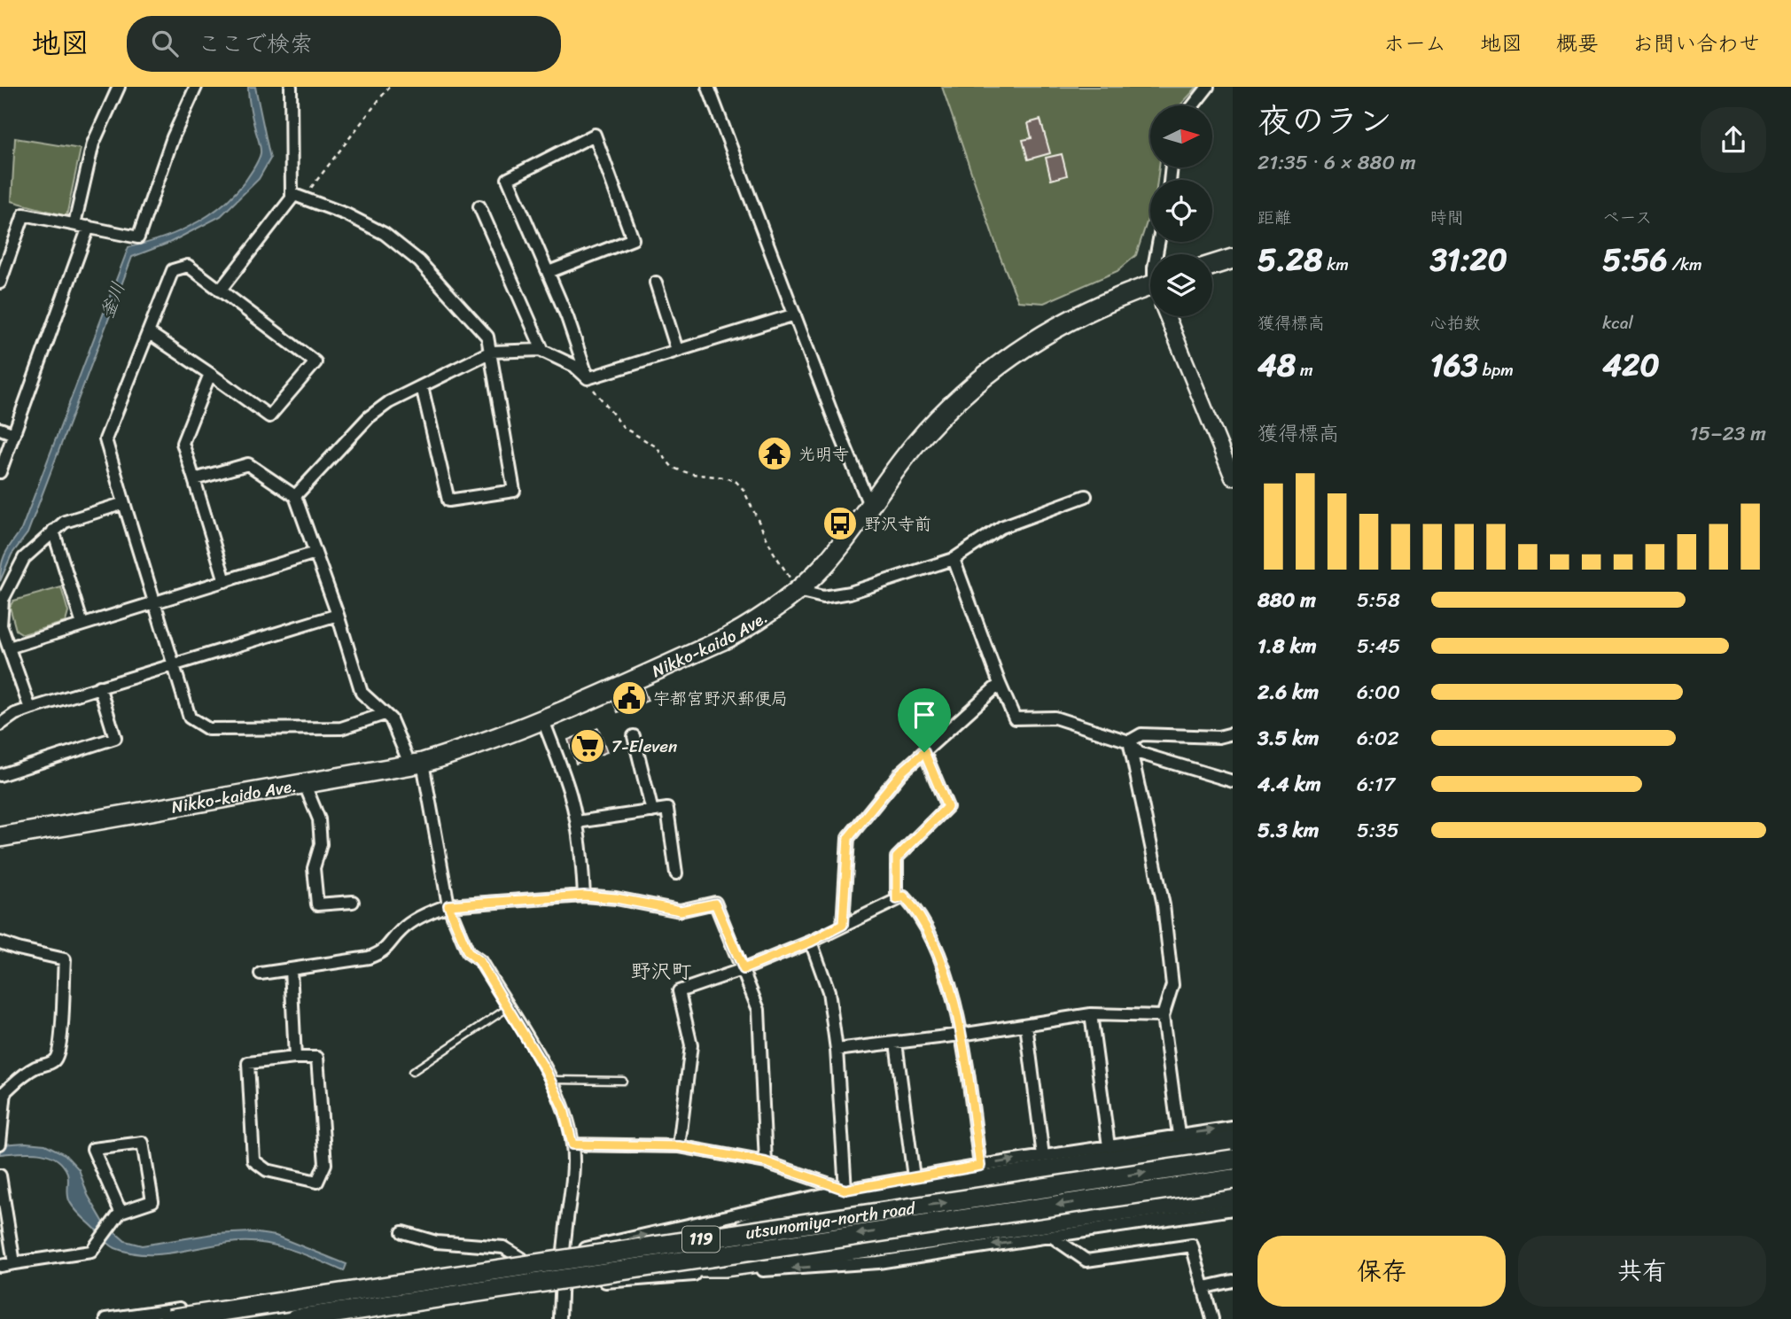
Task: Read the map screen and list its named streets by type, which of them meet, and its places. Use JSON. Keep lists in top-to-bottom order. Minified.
{"streets":{"highway":["Nikko-kaido Ave.","utsunomiya-north road","119"]},"districts":["野沢町"],"water":["釜川"],"places":{"temple":["光明寺"],"bus stop":["野沢寺前"],"public building":["宇都宮野沢郵便局"],"supermarket":["7-Eleven"]},"north":"right","page":{"header":"地図","search":"ここで検索","nav":["ホーム","地図","概要","お問い合わせ"],"heading":["夜のラン","21:35 · 6 × 880 m"],"stats":[["距離","5.28 km"],["時間","31:20"],["ペース","5:56 /km"],["獲得標高","48 m"],["心拍数","163 bpm"],["kcal","420"]],"chart":["獲得標高","15–23 m"],"list":[{"name":"880 m","note":"5:58"},{"name":"1.8 km","note":"5:45"},{"name":"2.6 km","note":"6:00"},{"name":"3.5 km","note":"6:02"},{"name":"4.4 km","note":"6:17"},{"name":"5.3 km","note":"5:35"}],"buttons":["保存","共有"]}}
